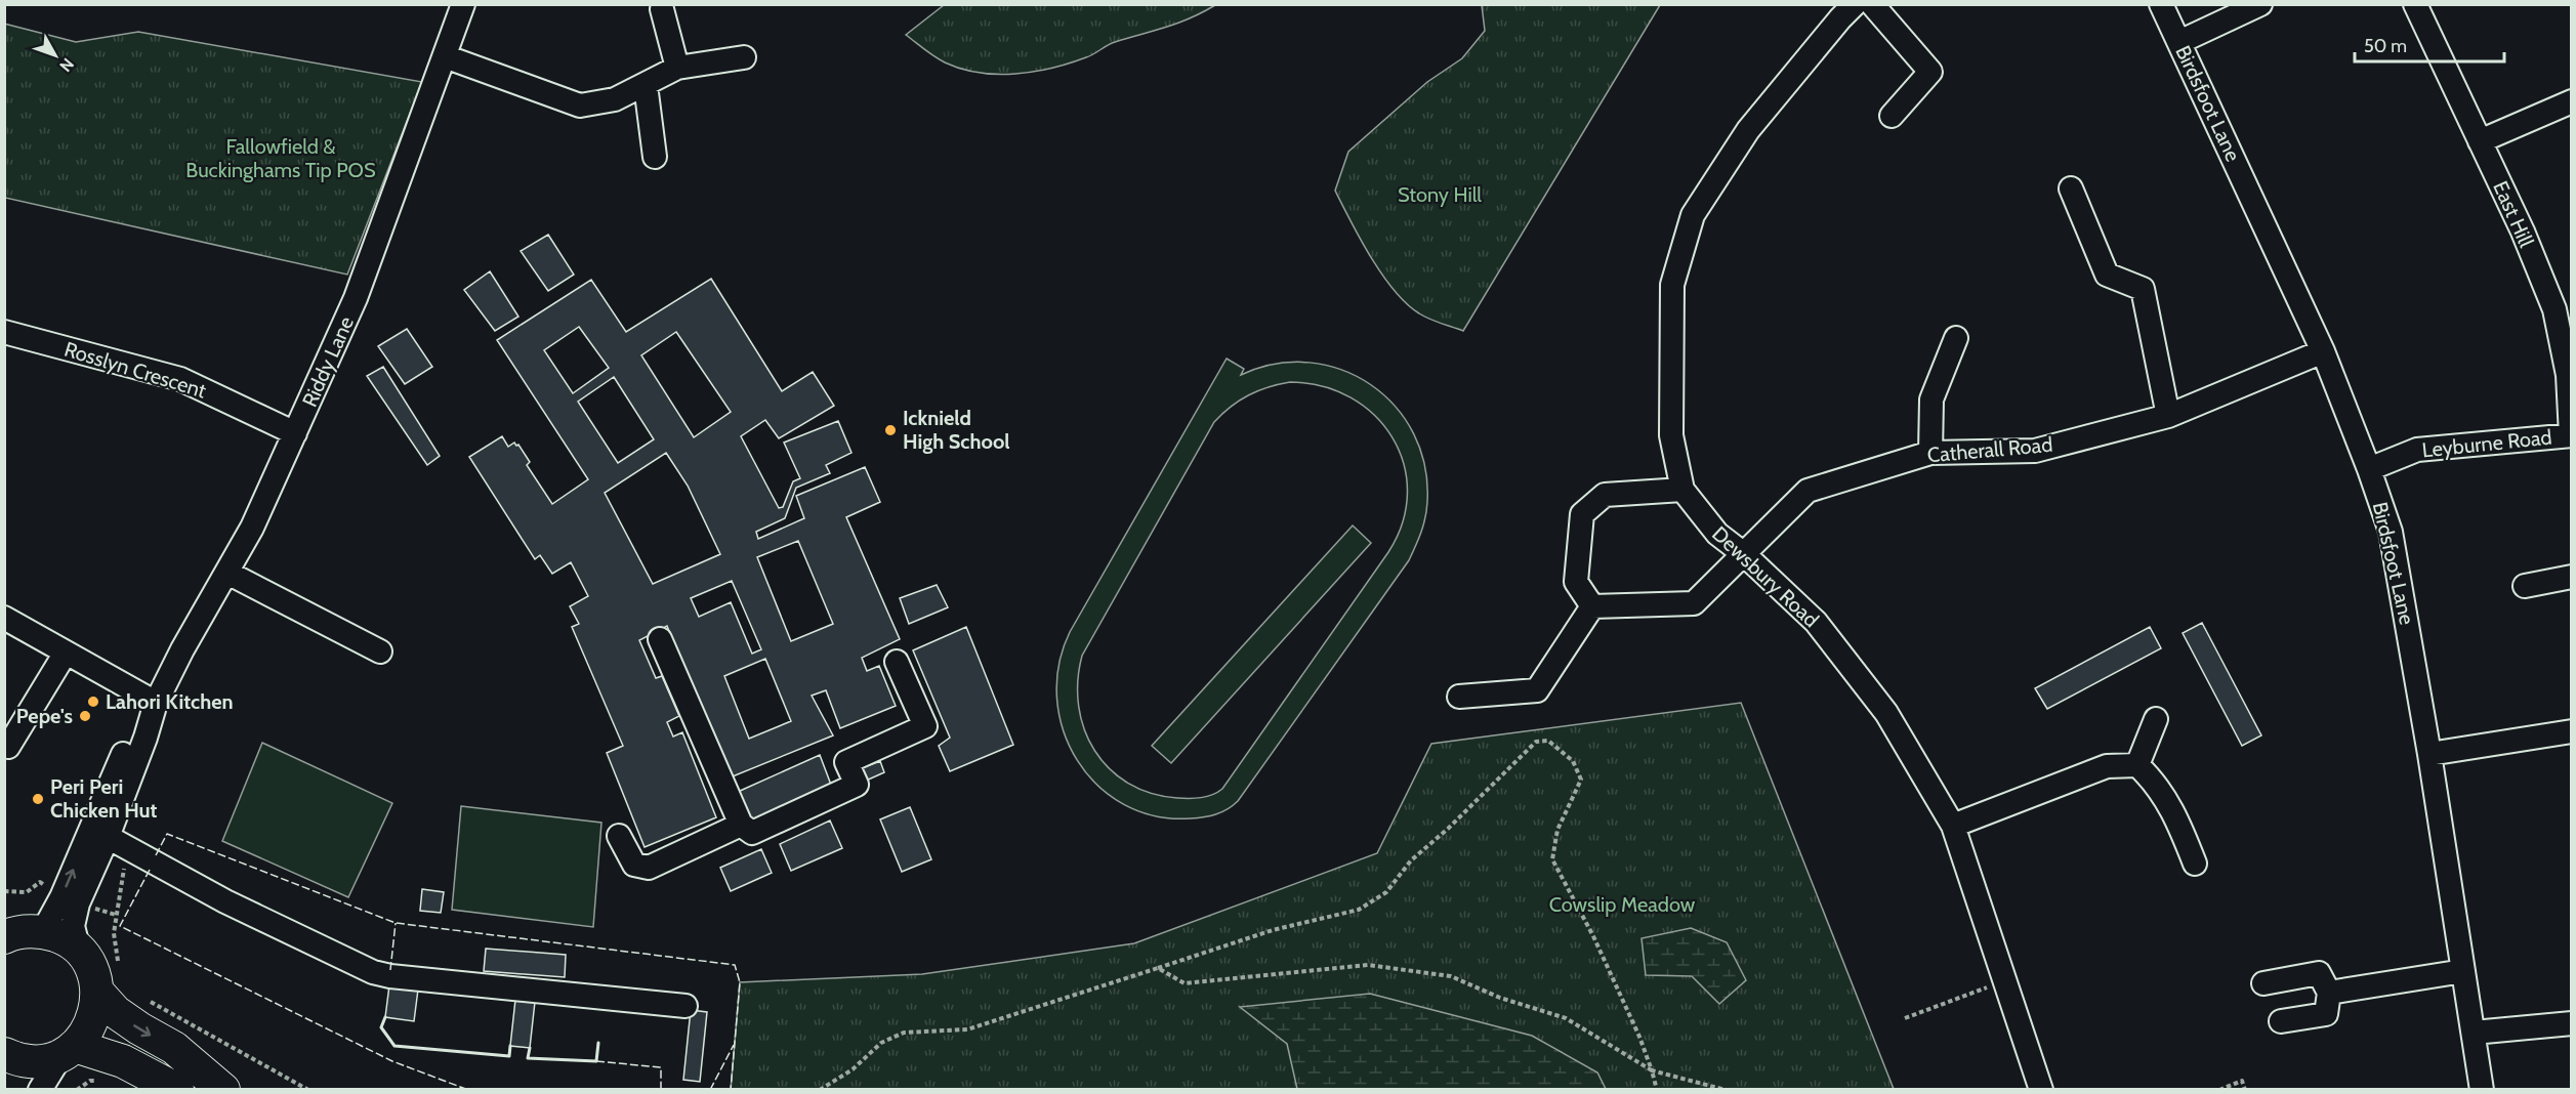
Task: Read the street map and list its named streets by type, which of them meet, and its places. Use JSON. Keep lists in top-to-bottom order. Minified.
{"streets":{"street":["Birdsfoot Lane","East Hill","Riddy Lane","Rosslyn Crescent","Leyburne Road","Catherall Road","Dewsbury Road"]},"crossings":[["Birdsfoot Lane","Leyburne Road"],["Birdsfoot Lane","Catherall Road"],["East Hill","Leyburne Road"],["Riddy Lane","Rosslyn Crescent"],["Catherall Road","Dewsbury Road"]],"parks":["Fallowfield & Buckinghams Tip POS","Stony Hill","Cowslip Meadow"],"places":["Icknield High School","Lahori Kitchen","Pepe's","Peri Peri Chicken Hut"],"scale_bar":"50 m","north":"bottom right"}
